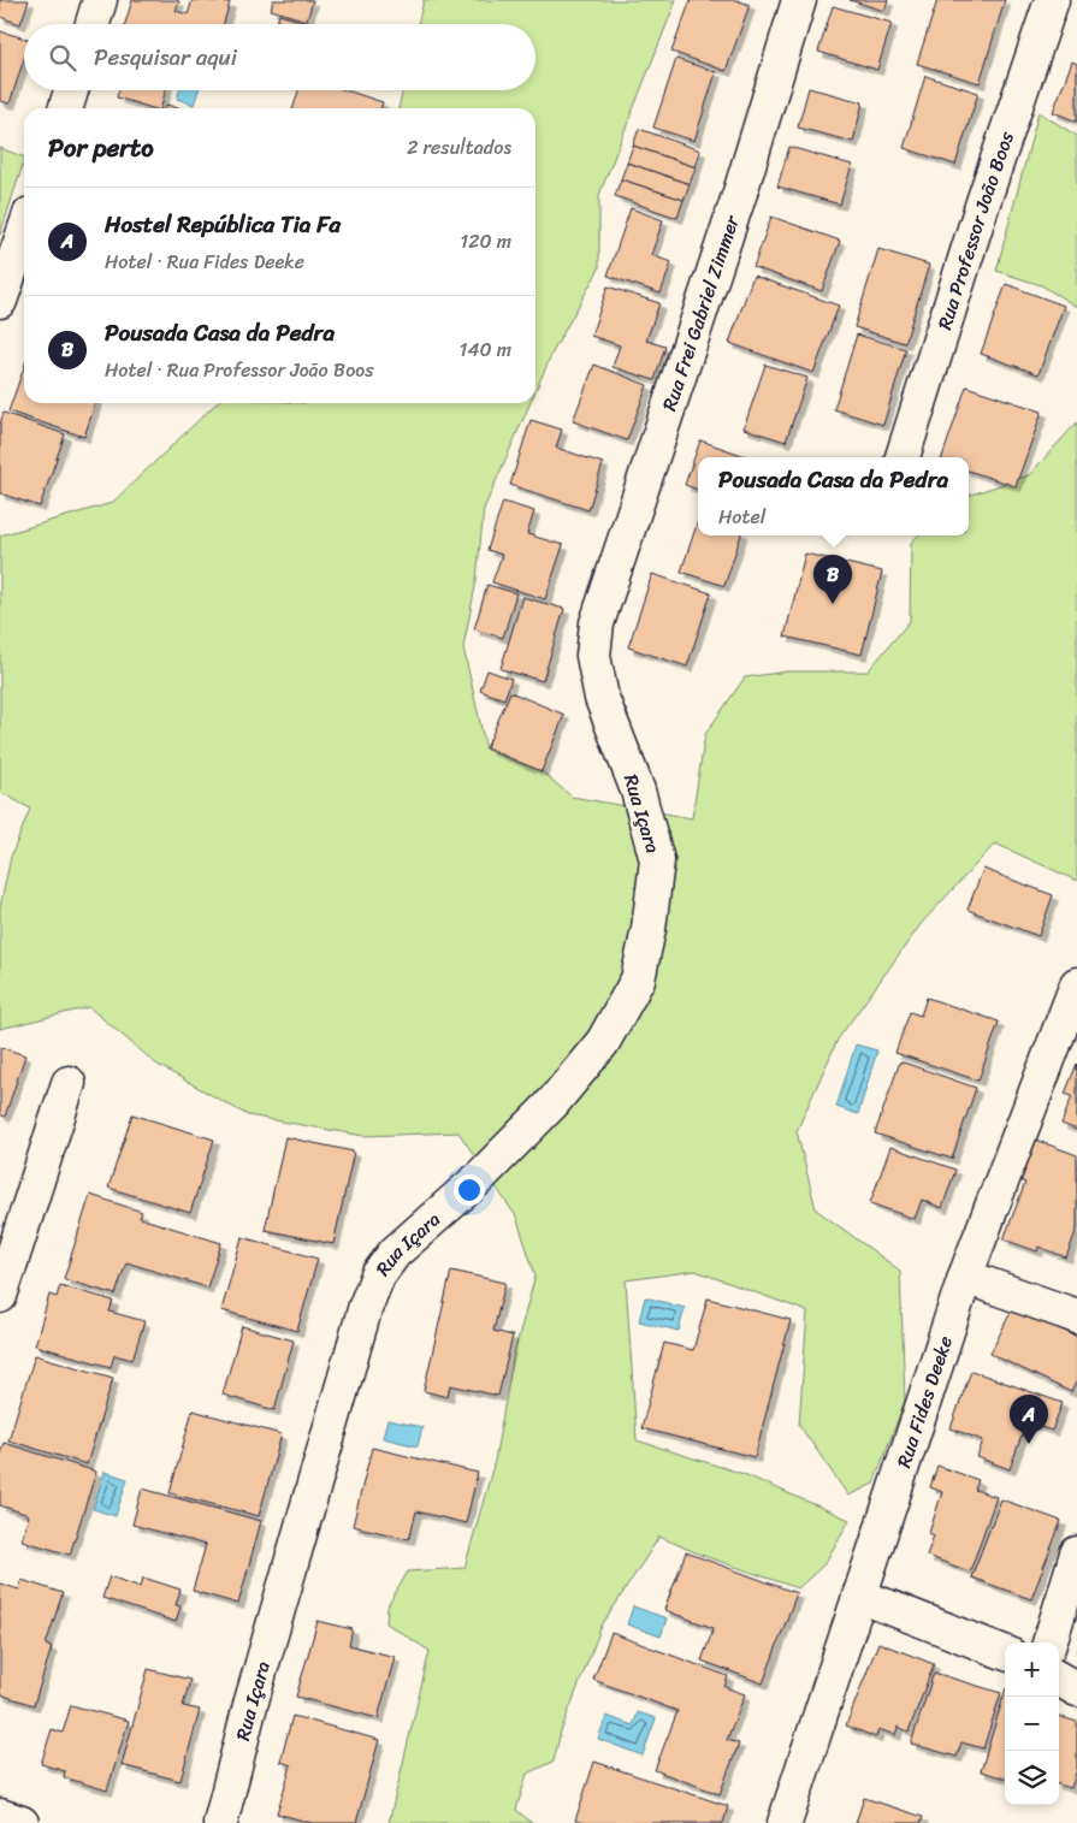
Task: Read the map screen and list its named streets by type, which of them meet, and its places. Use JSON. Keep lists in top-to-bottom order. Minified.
{"streets":{"street":["Rua Professor João Boos","Rua Frei Gabriel Zimmer","Rua Içara","Rua Fides Deeke"]},"crossings":[["Rua Frei Gabriel Zimmer","Rua Içara"]],"page":{"search":"Pesquisar aqui","heading":["Por perto","2 resultados"],"list":[{"mark":"A","name":"Hostel República Tia Fa","note":"Hotel · Rua Fides Deeke","value":"120 m"},{"mark":"B","name":"Pousada Casa da Pedra","note":"Hotel · Rua Professor João Boos","value":"140 m"}],"popup":["Pousada Casa da Pedra","Hotel"],"pins":["B","A"],"map_buttons":["+","−"]}}
